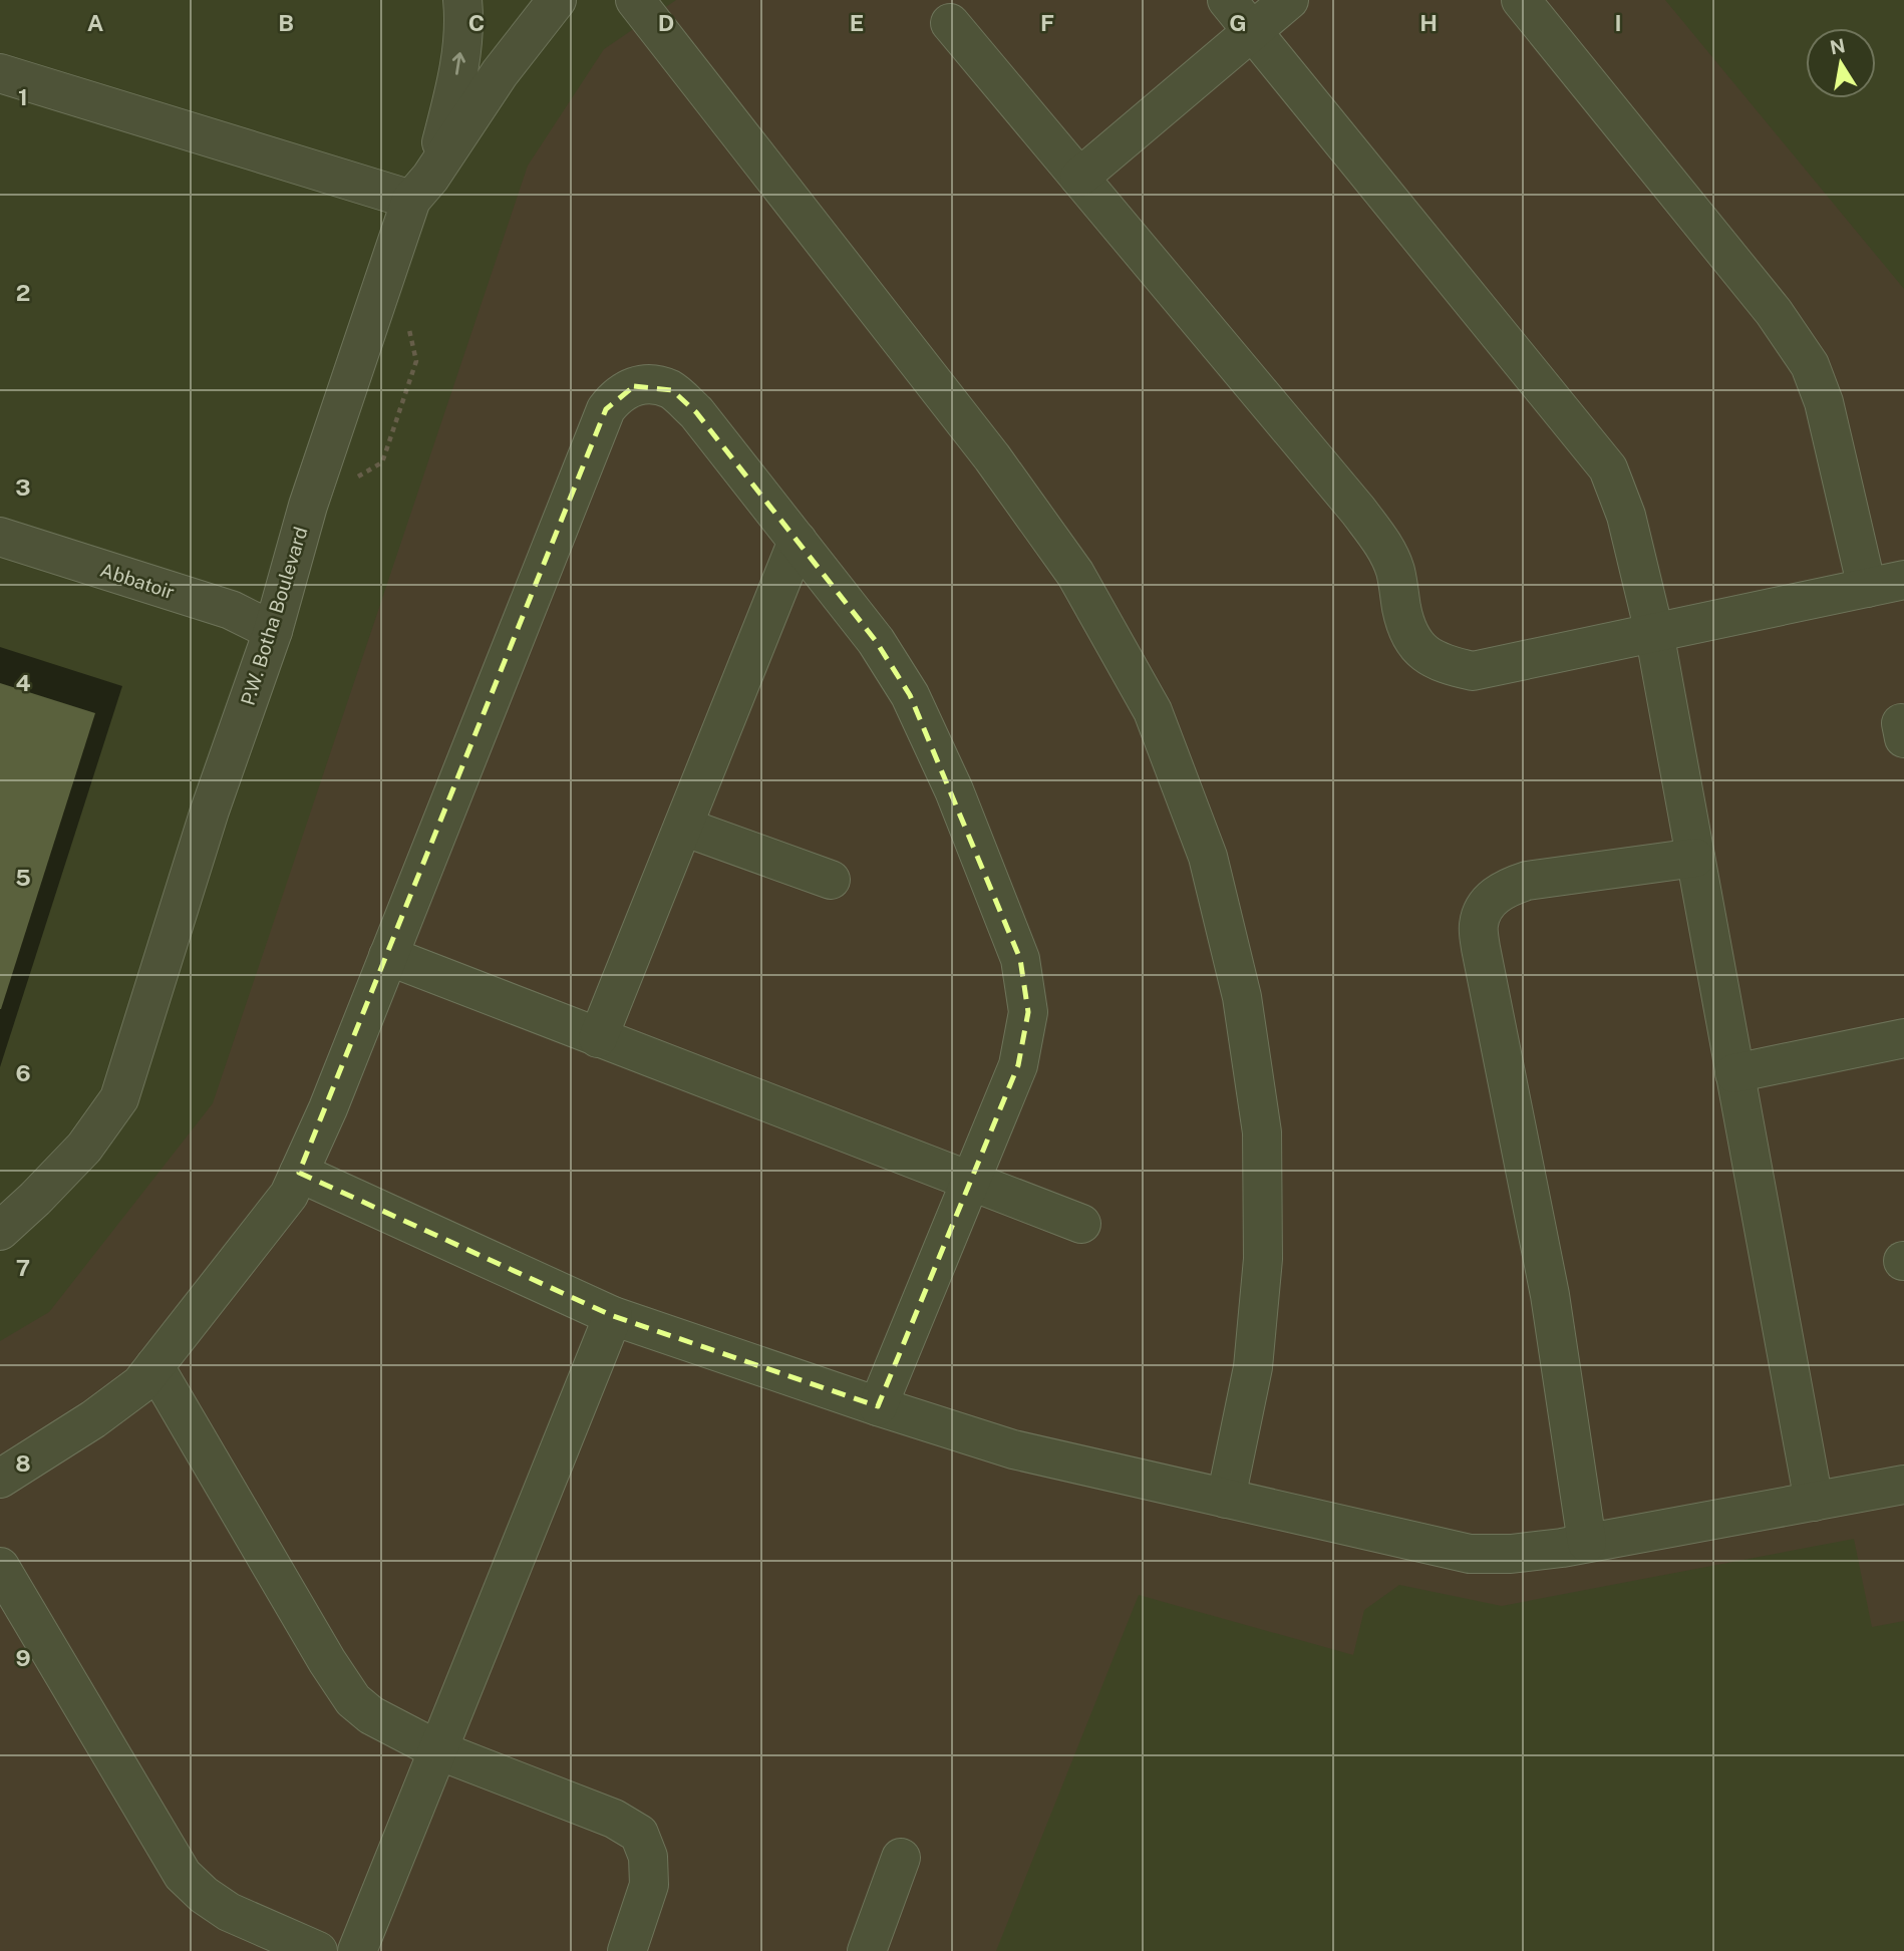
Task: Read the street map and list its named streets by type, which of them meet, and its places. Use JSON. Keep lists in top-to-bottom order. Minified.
{"streets":{"street":["Abbatoir","P.W. Botha Boulevard"]},"crossings":[["Abbatoir","P.W. Botha Boulevard"]],"north":"top","grid":{"columns":["A","B","C","D","E","F","G","H","I"],"rows":["1","2","3","4","5","6","7","8","9"]}}
